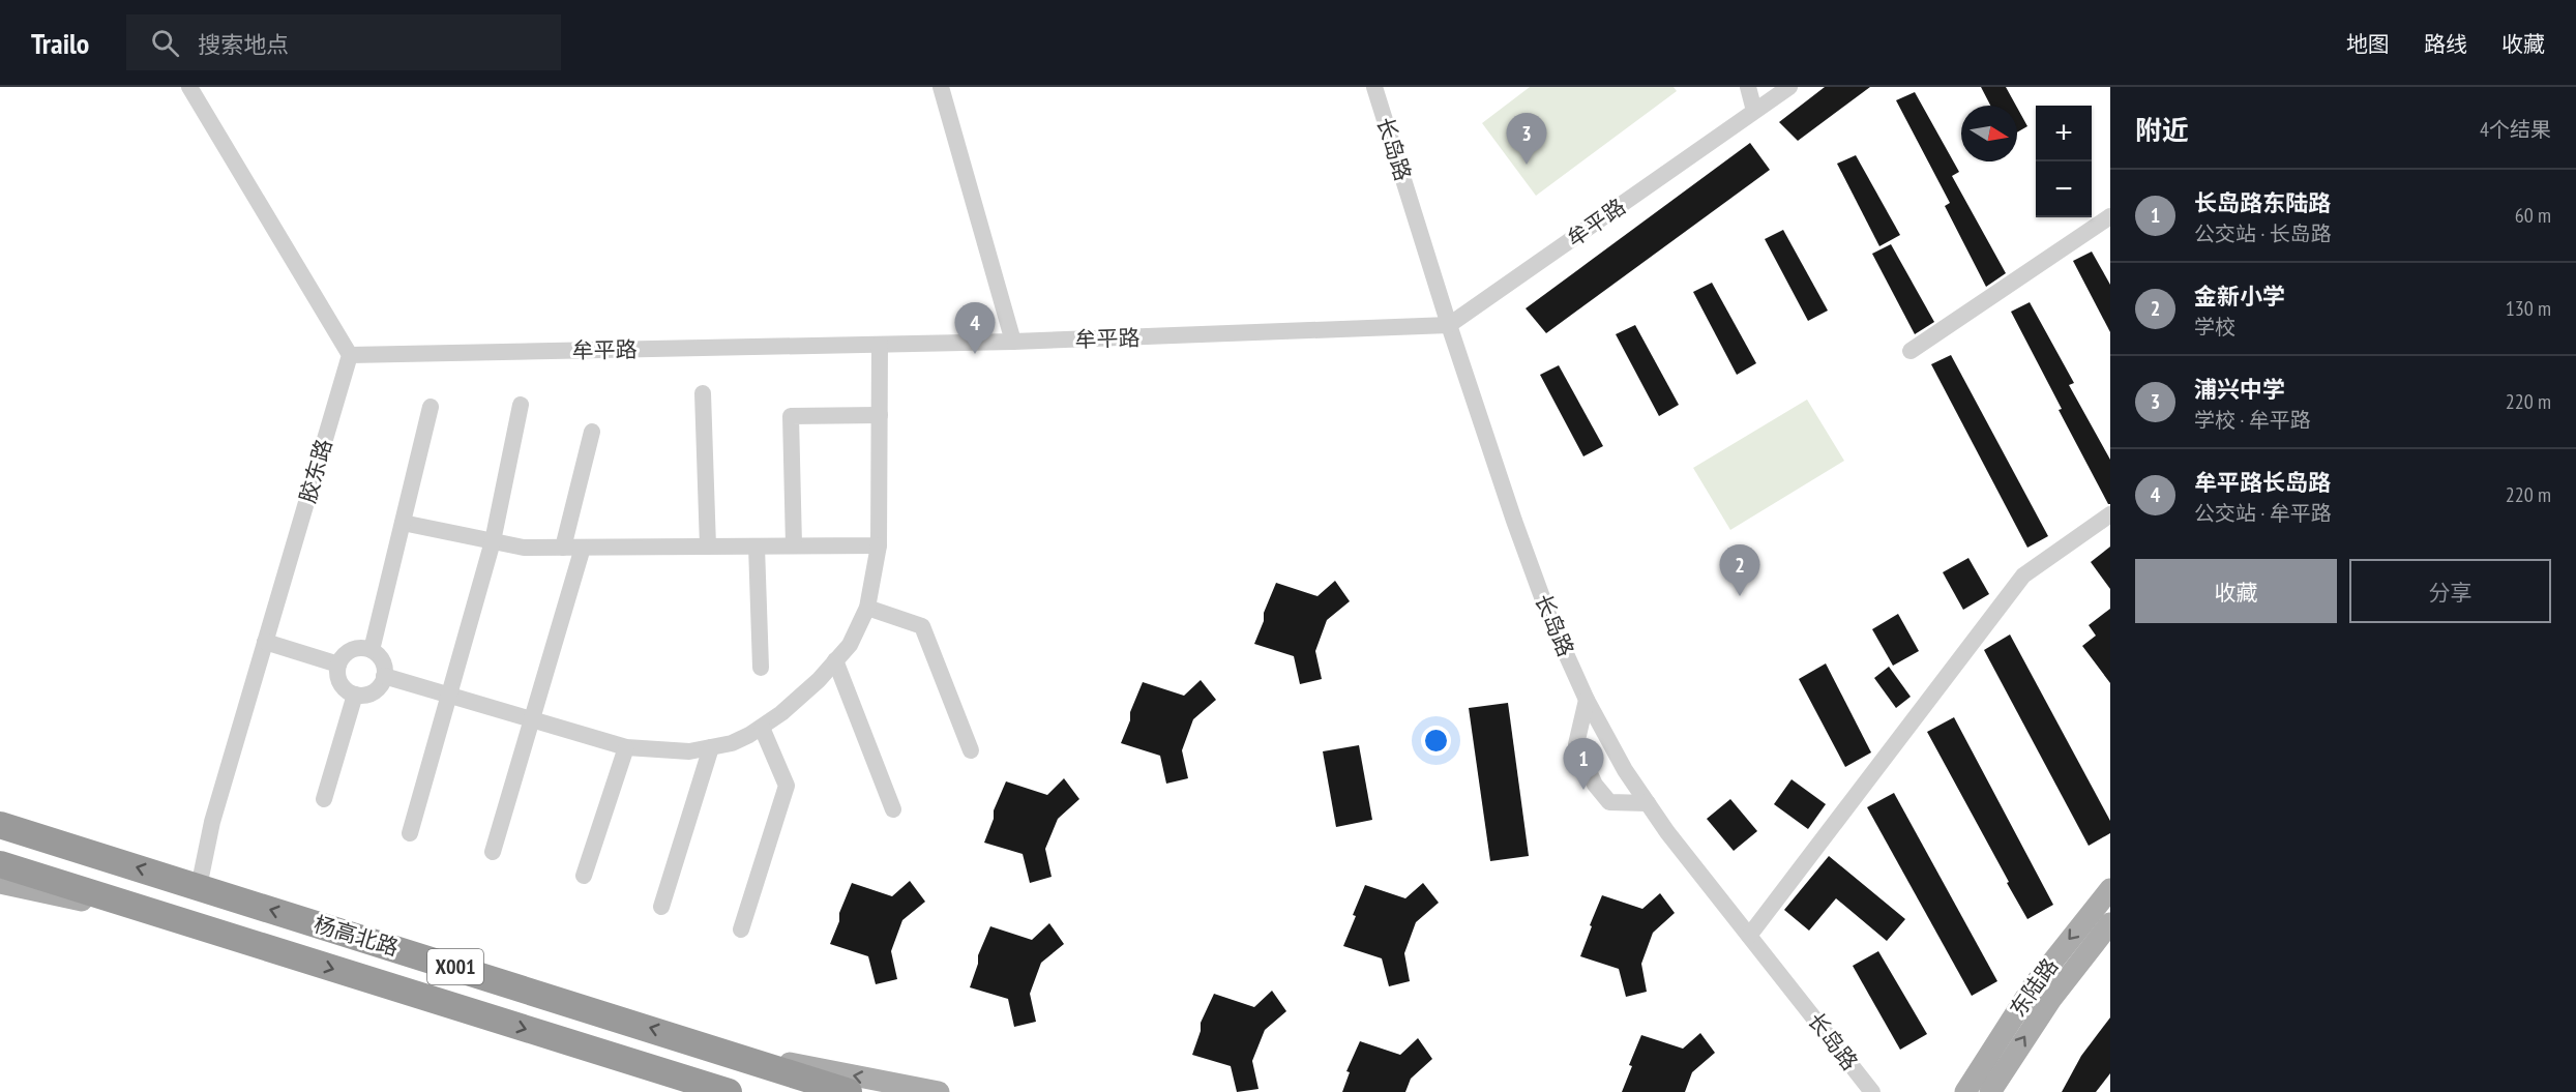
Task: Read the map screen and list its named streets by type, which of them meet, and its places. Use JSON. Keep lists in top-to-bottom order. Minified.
{"streets":{"highway":["杨高北路","X001"],"main road":["东陆路"],"street":["长岛路","牟平路","胶东路"]},"crossings":[["长岛路","牟平路"],["牟平路","胶东路"],["胶东路","杨高北路"]],"north":"right","page":{"header":"Trailo","search":"搜索地点","nav":["地图","路线","收藏"],"heading":["附近","4个结果"],"map_buttons":["+","−"],"pins":["3","4","2","1"],"list":[{"mark":"1","name":"长岛路东陆路","note":"公交站 · 长岛路","value":"60 m"},{"mark":"2","name":"金新小学","note":"学校","value":"130 m"},{"mark":"3","name":"浦兴中学","note":"学校 · 牟平路","value":"220 m"},{"mark":"4","name":"牟平路长岛路","note":"公交站 · 牟平路","value":"220 m"}],"buttons":["收藏","分享"]}}
